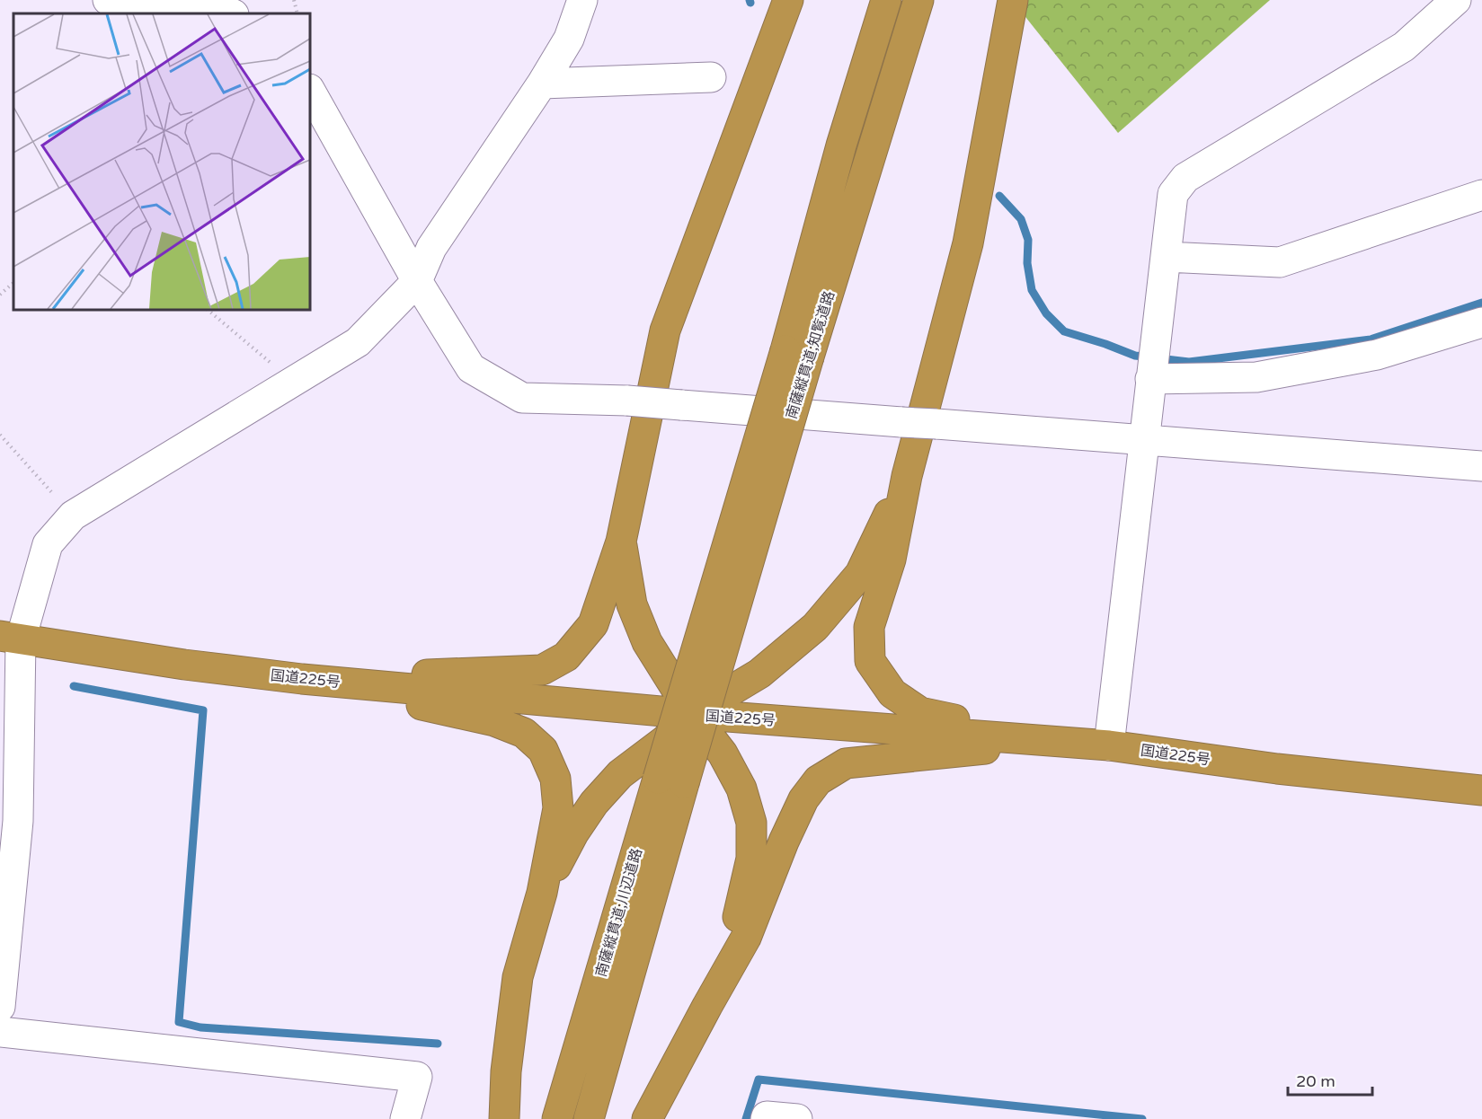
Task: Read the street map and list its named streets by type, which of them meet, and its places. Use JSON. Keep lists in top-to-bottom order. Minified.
{"streets":{"highway":["南薩縦貫道;知覧道路","国道225号","南薩縦貫道;川辺道路"]},"crossings":[["南薩縦貫道;知覧道路","国道225号"],["南薩縦貫道;知覧道路","南薩縦貫道;川辺道路"],["国道225号","南薩縦貫道;川辺道路"]],"scale_bar":"20 m"}
